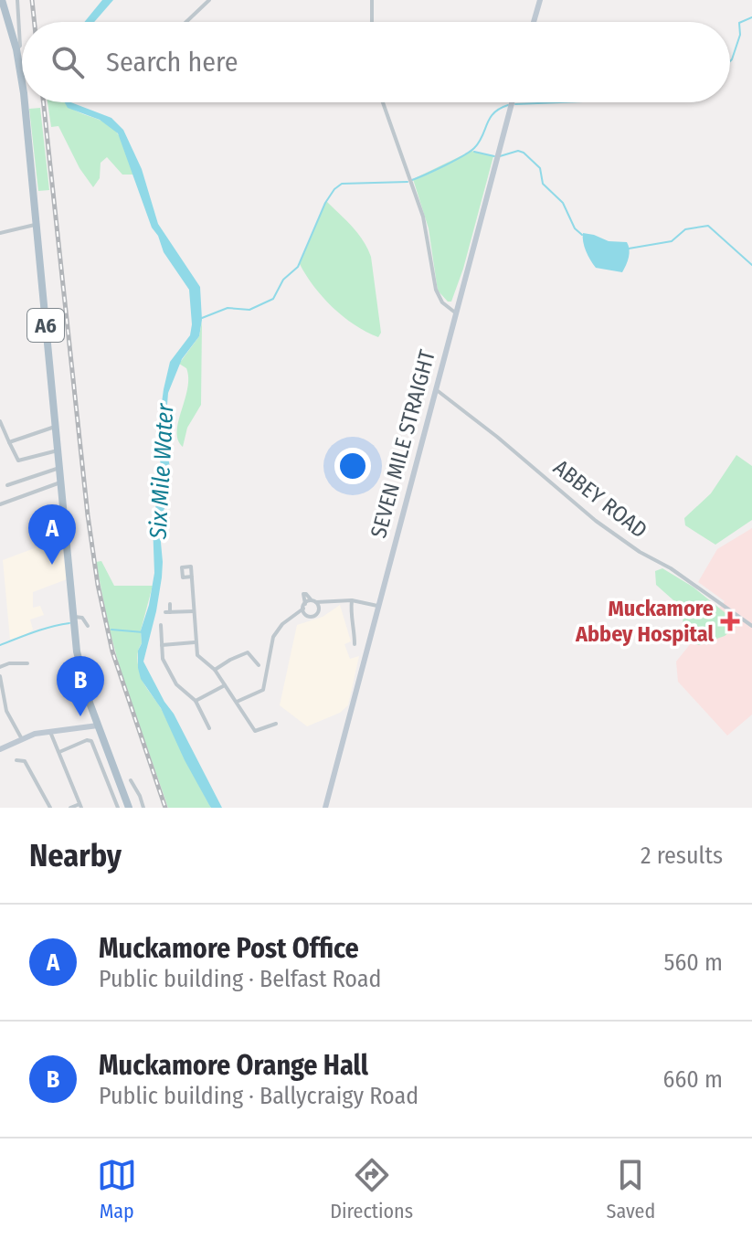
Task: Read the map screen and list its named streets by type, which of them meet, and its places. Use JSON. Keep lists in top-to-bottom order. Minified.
{"streets":{"main road":["A6","SEVEN MILE STRAIGHT"],"street":["ABBEY ROAD"]},"crossings":[["SEVEN MILE STRAIGHT","ABBEY ROAD"]],"water":["Six Mile Water"],"places":{"health":["Muckamore Abbey Hospital"]},"page":{"search":"Search here","pins":["A","B"],"heading":["Nearby","2 results"],"list":[{"mark":"A","name":"Muckamore Post Office","note":"Public building · Belfast Road","value":"560 m"},{"mark":"B","name":"Muckamore Orange Hall","note":"Public building · Ballycraigy Road","value":"660 m"}],"nav":["Map","Directions","Saved"]}}
